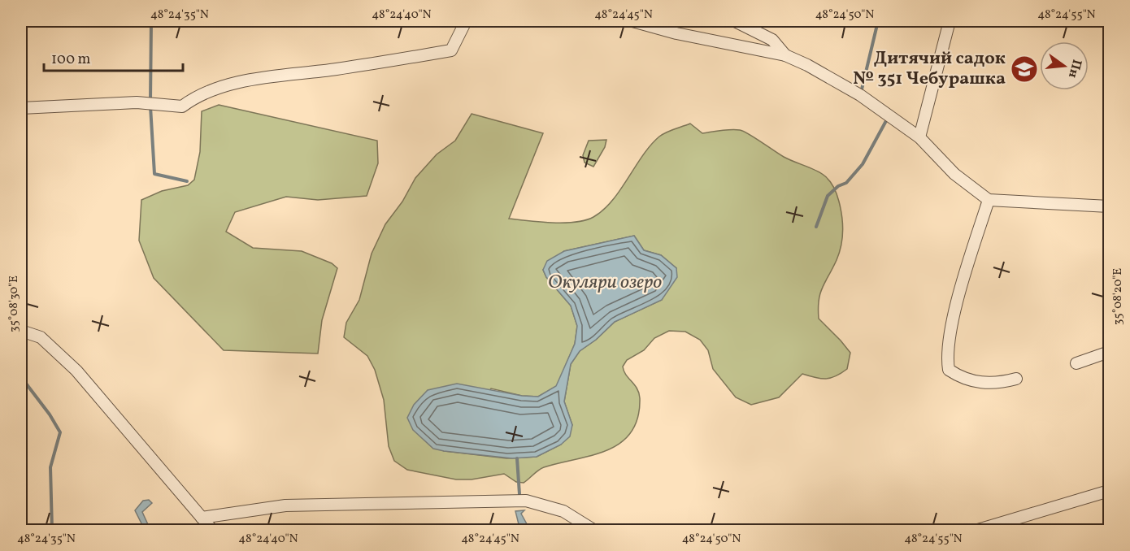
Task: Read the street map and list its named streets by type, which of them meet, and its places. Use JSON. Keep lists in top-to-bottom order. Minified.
{"water":["Окуляри озеро"],"places":{"school or university":["Дитячий садок № 351 Чебурашка"]},"scale_bar":"100 m","north":"right","coordinates":["48°24'35\"N","48°24'40\"N","48°24'45\"N","48°24'50\"N","48°24'55\"N","35°08'20\"E","35°08'30\"E"]}
